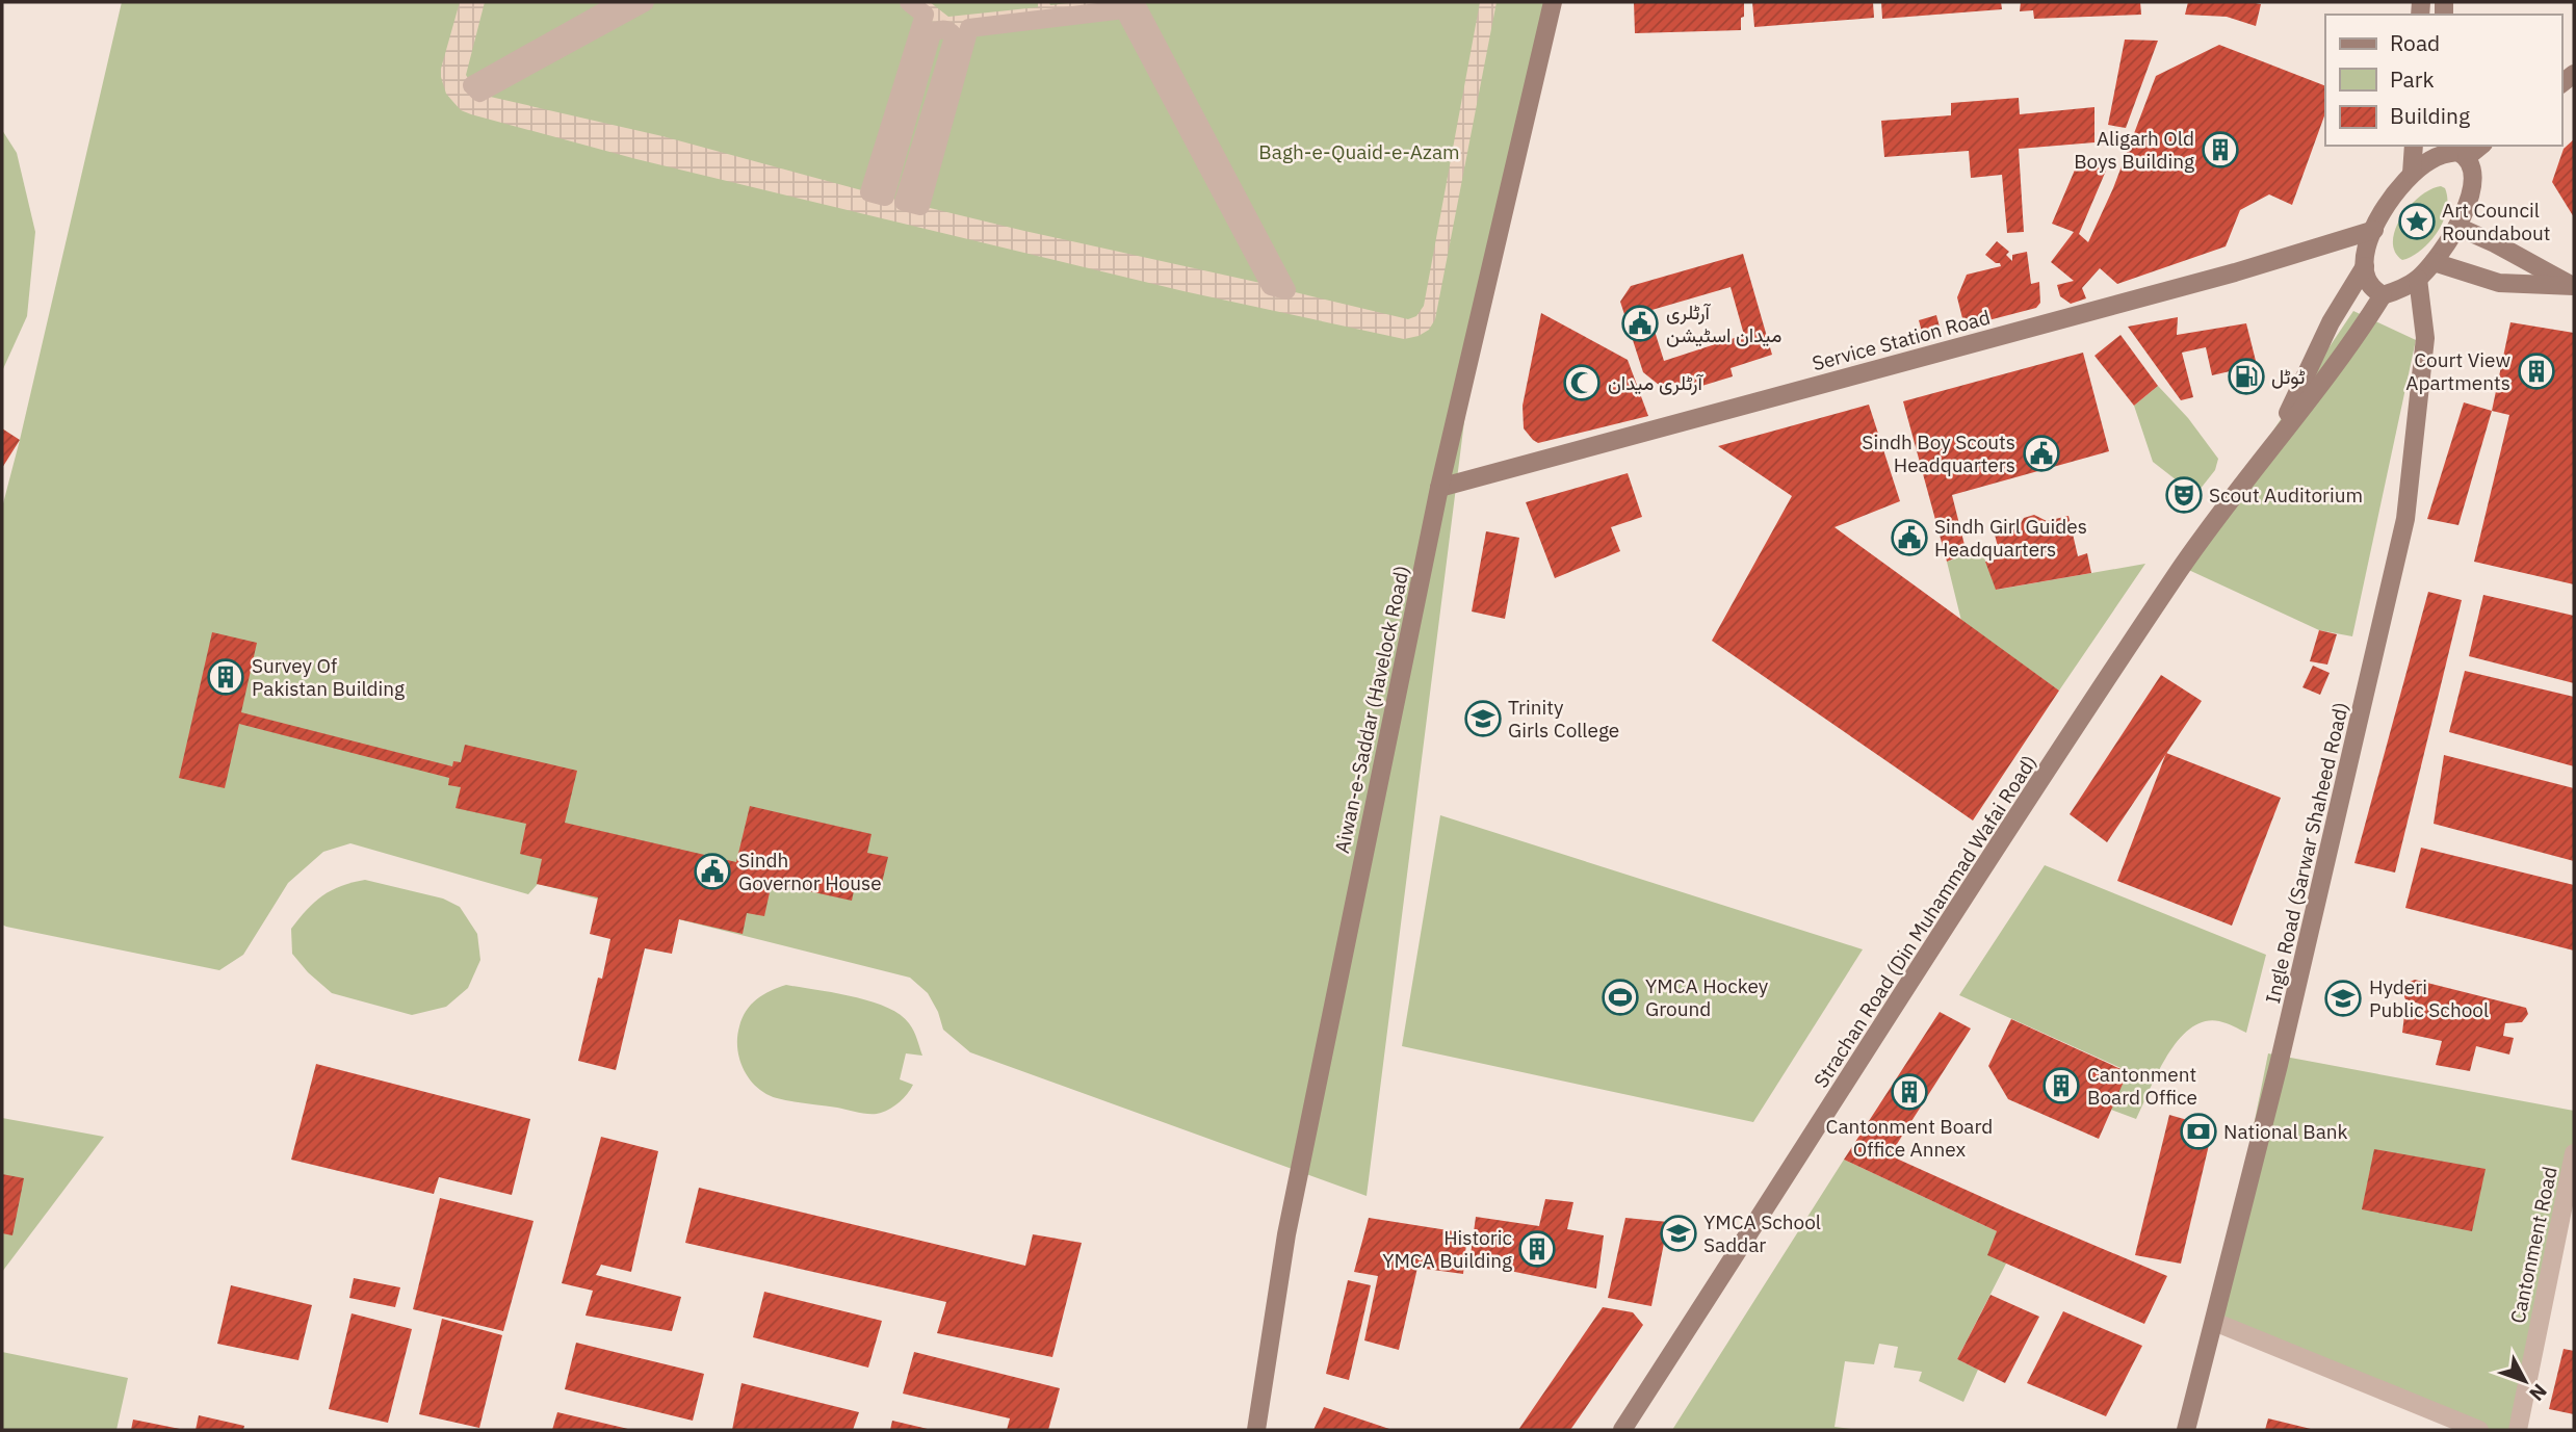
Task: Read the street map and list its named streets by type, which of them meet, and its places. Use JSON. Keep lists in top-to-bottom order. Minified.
{"streets":{"main road":["Service Station Road","Aiwan-e-Saddar (Havelock Road)","Ingle Road (Sarwar Shaheed Road)","Strachan Road (Din Muhammad Wafai Road)"],"street":["Cantonment Road"]},"crossings":[["Service Station Road","Aiwan-e-Saddar (Havelock Road)"]],"parks":["Bagh-e-Quaid-e-Azam"],"places":{"building":["Aligarh Old Boys Building","Court View Apartments","Survey Of Pakistan Building","Cantonment Board Office","Cantonment Board Office Annex","Historic YMCA Building"],"place":["Art Council Roundabout"],"public building":["آرٹلری میدان اسٹیشن","Sindh Boy Scouts Headquarters","Sindh Girl Guides Headquarters","Sindh Governor House"],"fuel station":["ٹوٹل"],"mosque":["آرٹلری میدان"],"theatre":["Scout Auditorium"],"school or university":["Trinity Girls College","Hyderi Public School","YMCA School Saddar"],"sports":["YMCA Hockey Ground"],"bank":["National Bank"]},"legend":["Road","Park","Building"],"north":"bottom right"}
